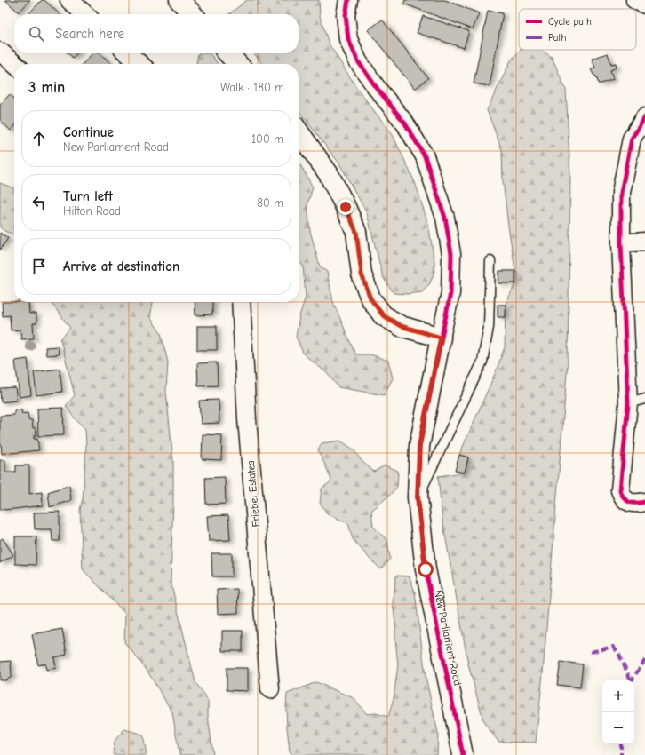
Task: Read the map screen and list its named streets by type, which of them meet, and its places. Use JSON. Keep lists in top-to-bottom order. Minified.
{"streets":{"street":["Friebel Estates","New Parliament Road"]},"legend":["Cycle path","Path"],"page":{"search":"Search here","heading":["3 min","Walk · 180 m"],"list":[["Continue","New Parliament Road","100 m"],["Turn left","Hilton Road","80 m"],"Arrive at destination"],"map_buttons":["+","−"]}}
